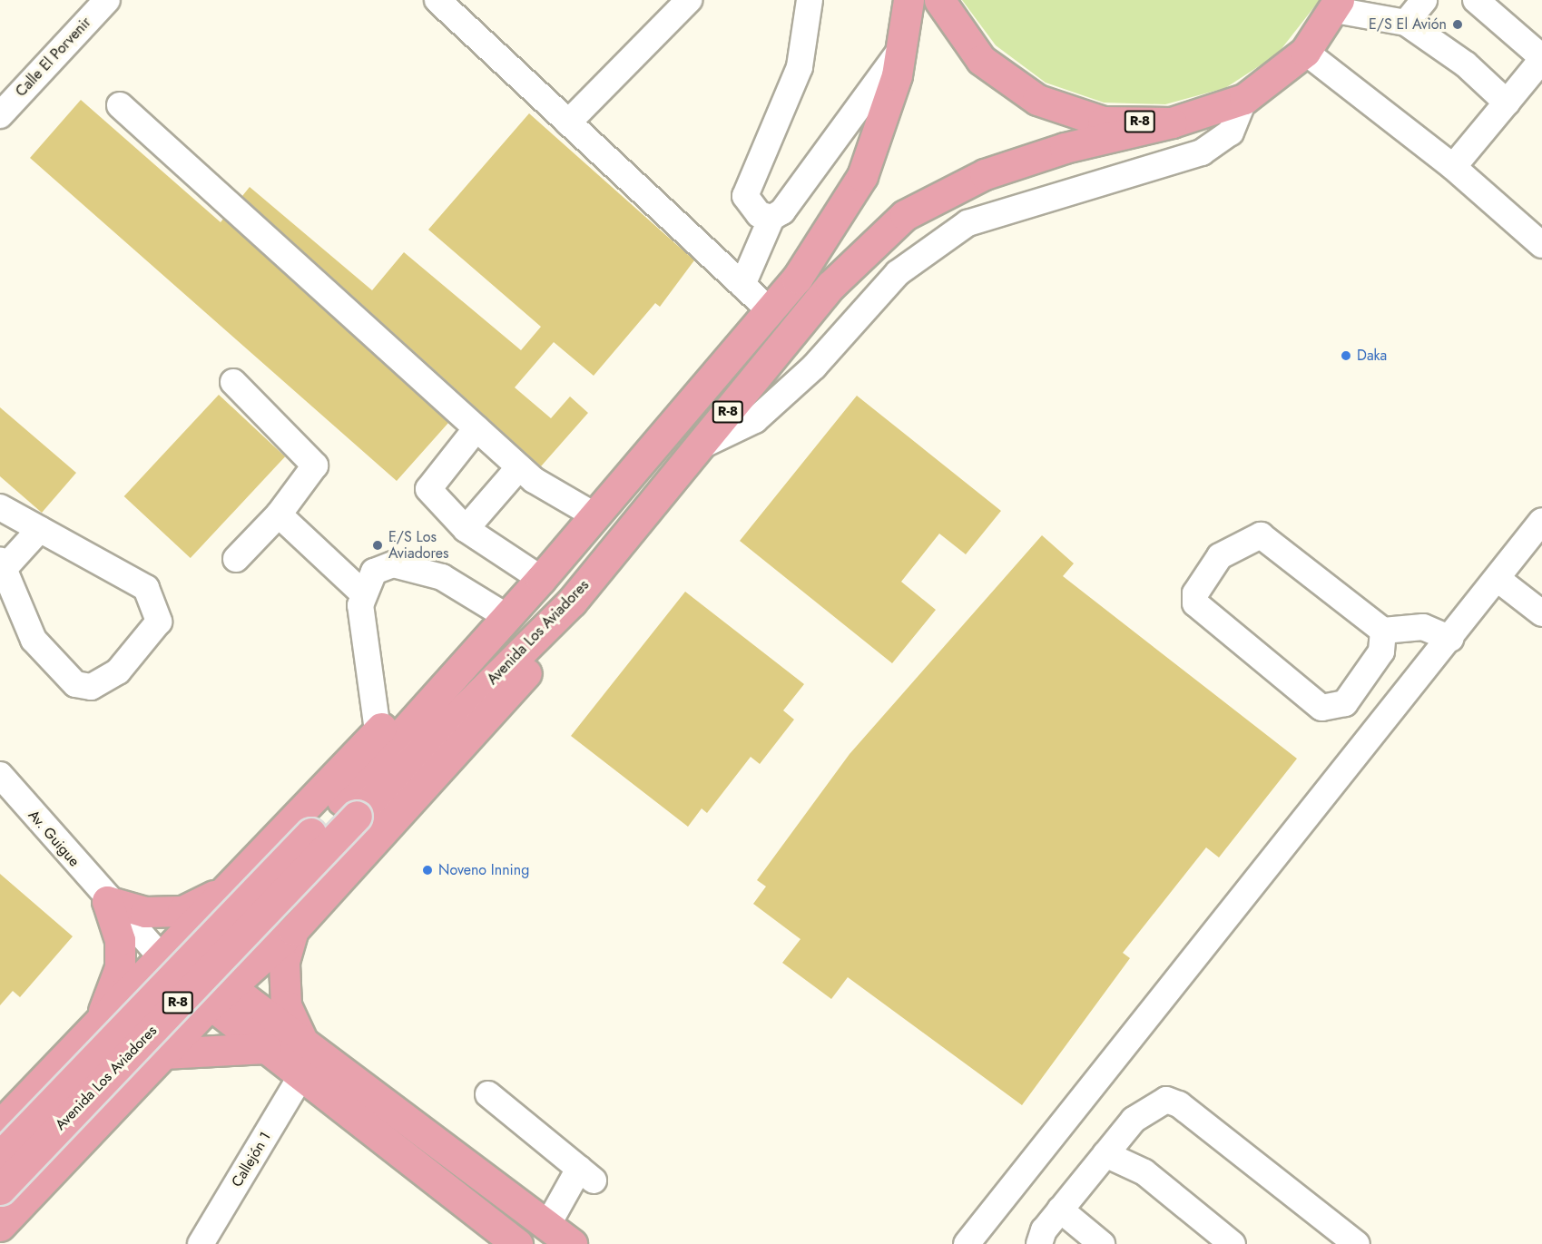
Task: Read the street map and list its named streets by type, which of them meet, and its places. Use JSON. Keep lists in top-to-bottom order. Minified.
{"streets":{"main road":["R-8","Avenida Los Aviadores"],"street":["Calle El Porvenir","Av. Guigue","Callejón 1"]},"crossings":[["R-8","Avenida Los Aviadores"]],"places":["E/S El Avión","Daka","E/S Los Aviadores","Noveno Inning"]}
